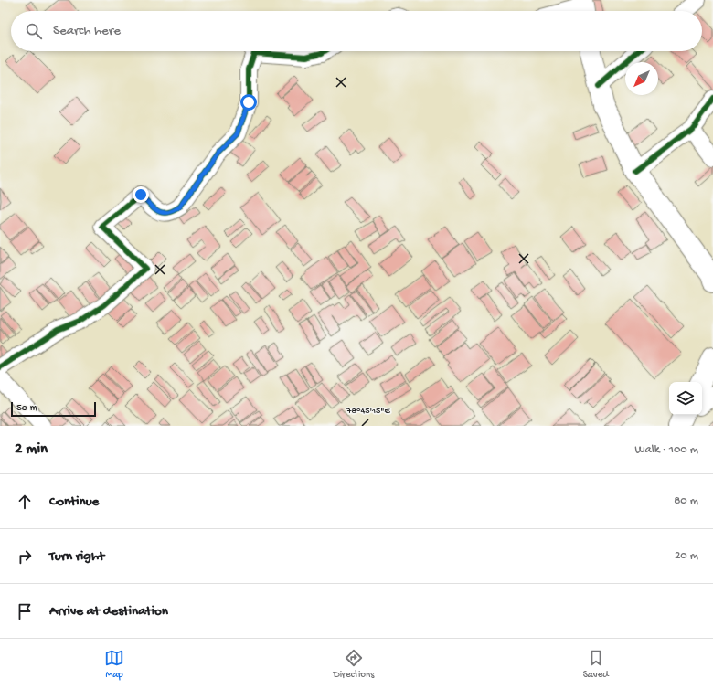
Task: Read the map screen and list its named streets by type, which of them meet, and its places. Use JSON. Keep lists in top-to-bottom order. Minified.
{"scale_bar":"50 m","north":"bottom left","page":{"search":"Search here","scale":"50 m","heading":["2 min","Walk · 100 m"],"list":[["Continue","80 m"],["Turn right","20 m"],"Arrive at destination"],"nav":["Map","Directions","Saved"]},"coordinates":["78°45'15\"E"]}
